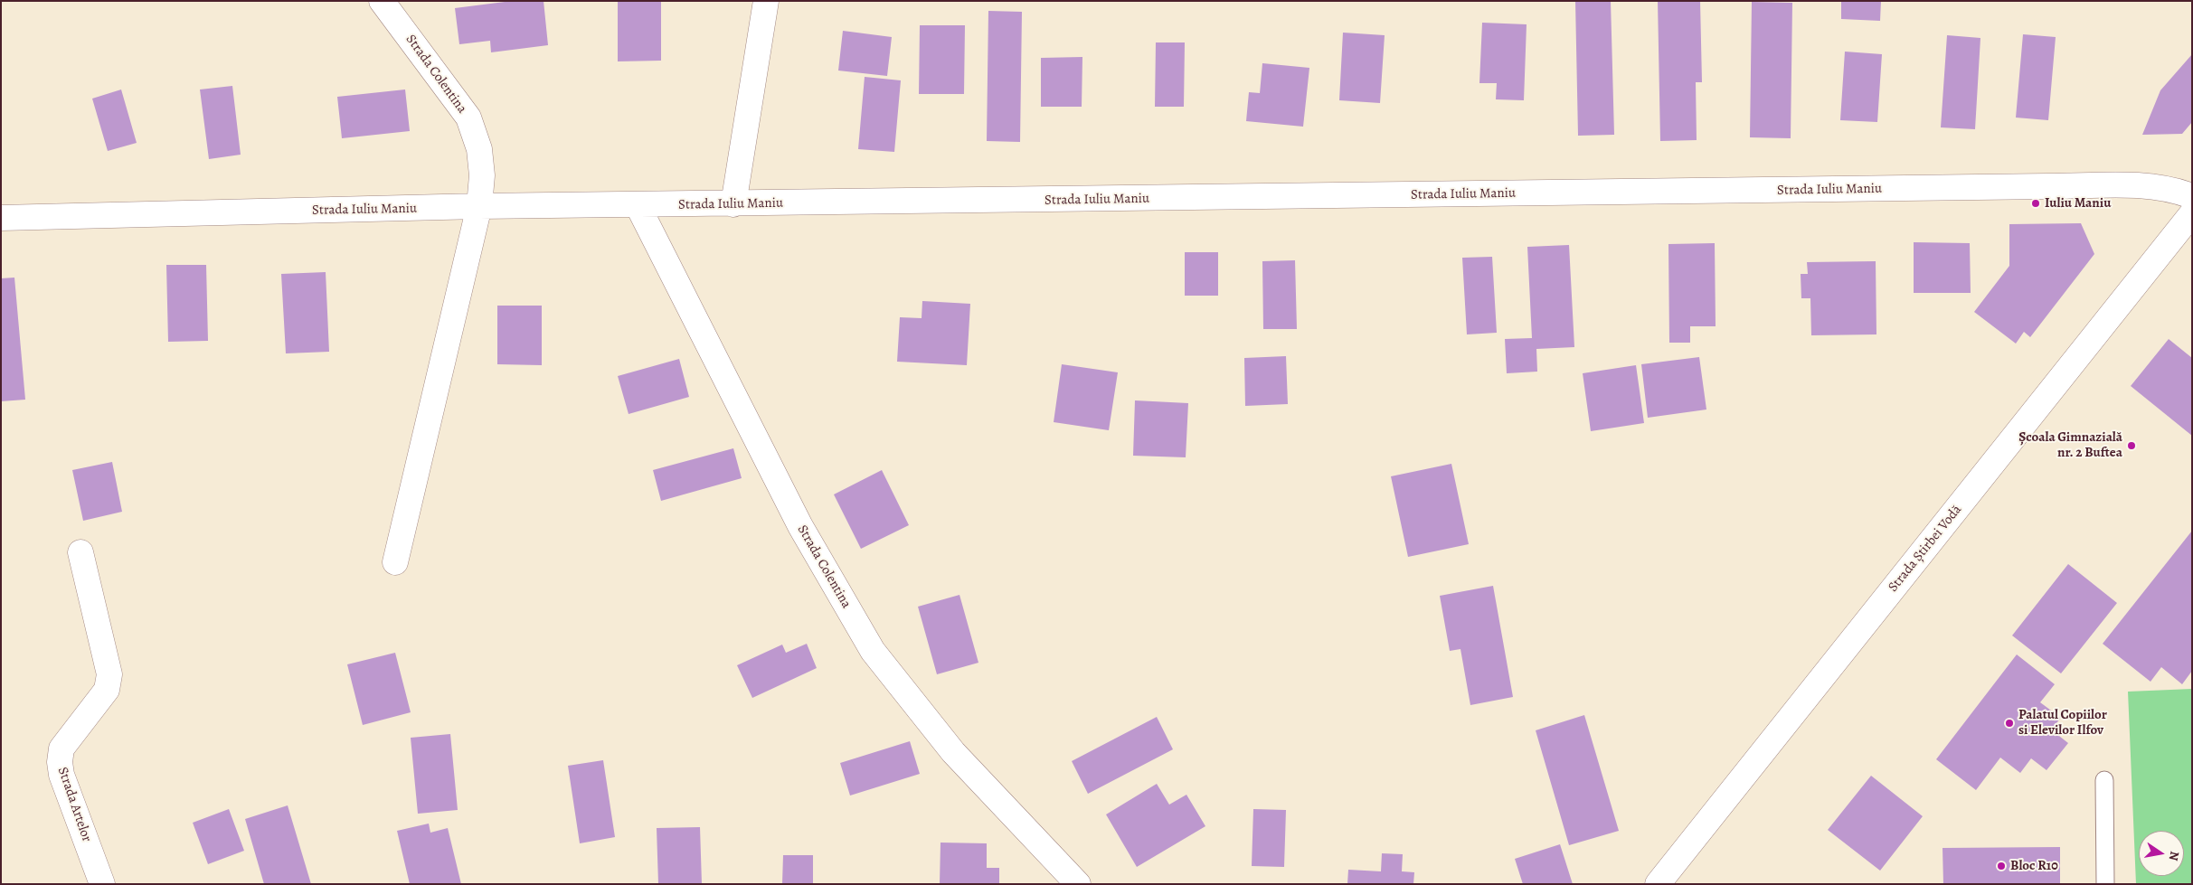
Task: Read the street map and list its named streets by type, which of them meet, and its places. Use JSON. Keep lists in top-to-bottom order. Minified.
{"streets":{"street":["Strada Colentina","Strada Iuliu Maniu","Strada Știrbei Vodă","Strada Artelor"]},"crossings":[["Strada Colentina","Strada Iuliu Maniu"]],"places":["Iuliu Maniu","Școala Gimnazială nr. 2 Buftea","Palatul Copiilor si Elevilor Ilfov","Bloc R10"],"north":"right"}
